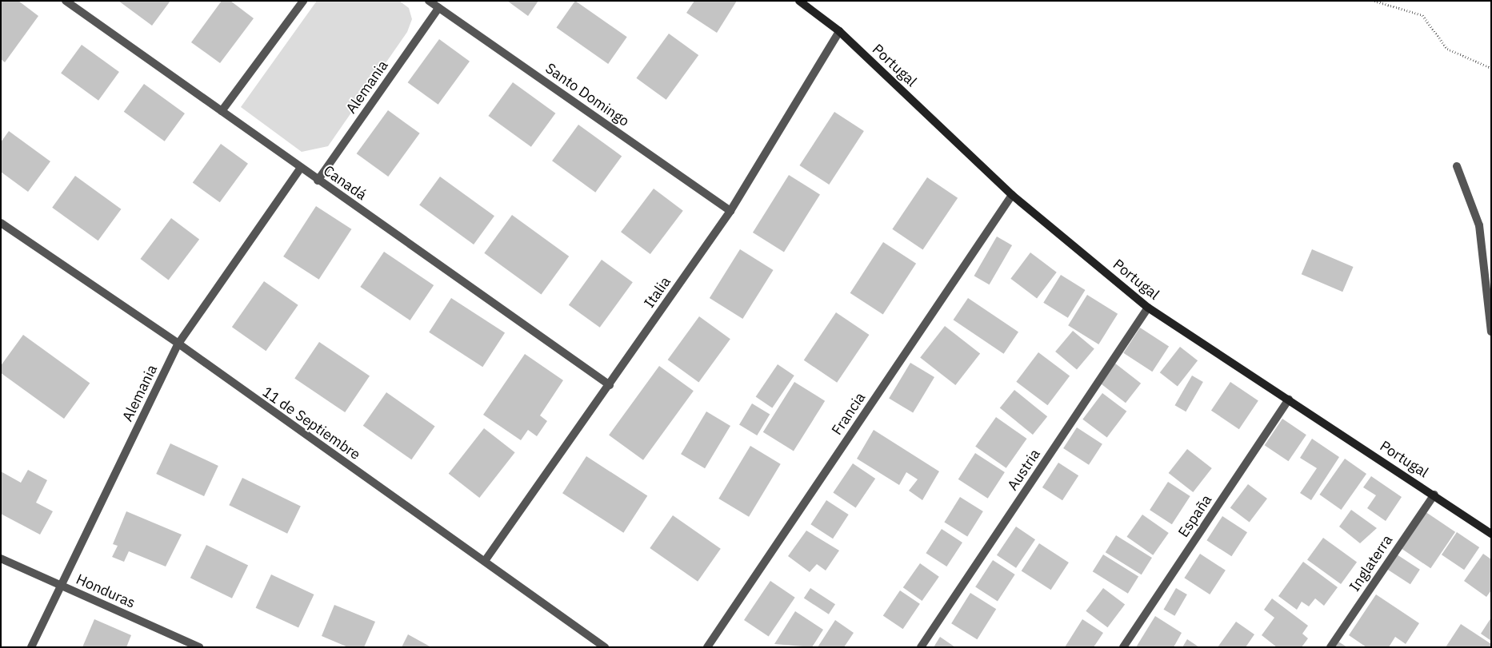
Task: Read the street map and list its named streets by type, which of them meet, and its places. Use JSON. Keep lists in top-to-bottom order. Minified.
{"streets":{"main road":["Portugal"],"street":["Alemania","Santo Domingo","Canadá","Italia","Francia","11 de Septiembre","Austria","España","Inglaterra","Honduras"]},"crossings":[["Portugal","Italia"],["Portugal","Francia"],["Portugal","Austria"],["Portugal","España"],["Portugal","Inglaterra"],["Alemania","Santo Domingo"],["Alemania","Canadá"],["Alemania","11 de Septiembre"],["Alemania","Honduras"],["Santo Domingo","Italia"],["Canadá","Italia"],["Italia","11 de Septiembre"]]}
